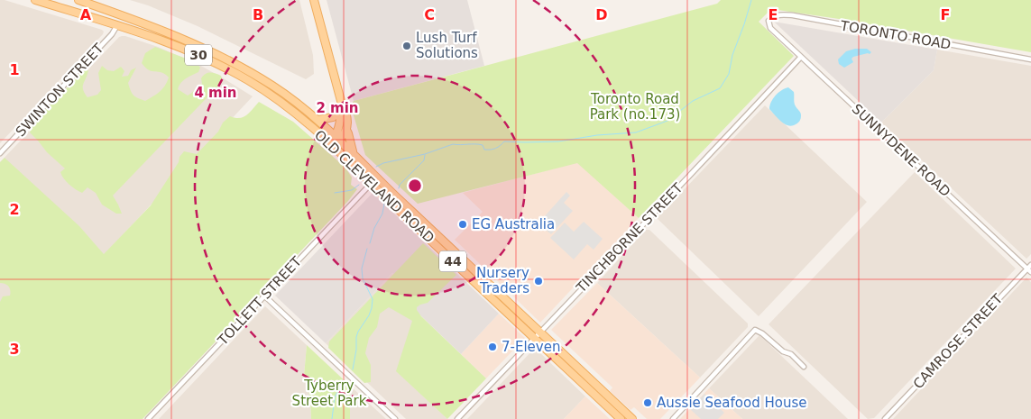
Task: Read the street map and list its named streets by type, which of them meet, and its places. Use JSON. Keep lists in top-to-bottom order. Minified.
{"streets":{"main road":["30","OLD CLEVELAND ROAD","44"],"street":["TORONTO ROAD","SWINTON STREET","SUNNYDENE ROAD","TINCHBORNE STREET","TOLLETT STREET","CAMROSE STREET"]},"crossings":[["TORONTO ROAD","SUNNYDENE ROAD"],["SWINTON STREET","OLD CLEVELAND ROAD"],["SUNNYDENE ROAD","TINCHBORNE STREET"],["SUNNYDENE ROAD","CAMROSE STREET"],["OLD CLEVELAND ROAD","TINCHBORNE STREET"],["OLD CLEVELAND ROAD","44"],["OLD CLEVELAND ROAD","TOLLETT STREET"]],"parks":["Toronto Road Park (no.173)","Tyberry Street Park"],"places":["Lush Turf Solutions","EG Australia","Nursery Traders","7-Eleven","Aussie Seafood House"],"grid":{"columns":["A","B","C","D","E","F"],"rows":["1","2","3"]},"rings":["4 min","2 min"]}
